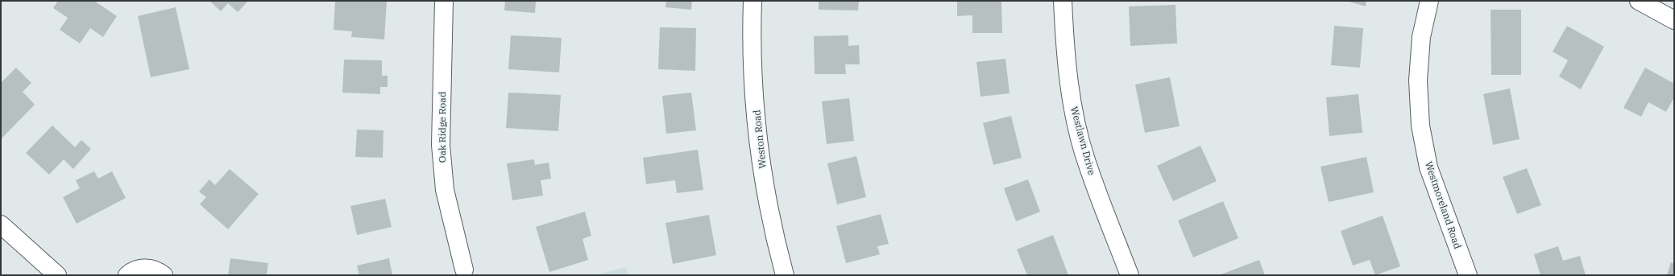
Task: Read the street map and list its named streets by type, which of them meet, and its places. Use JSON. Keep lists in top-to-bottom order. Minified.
{"streets":{"street":["Oak Ridge Road","Weston Road","Westlawn Drive","Westmoreland Road"]}}
